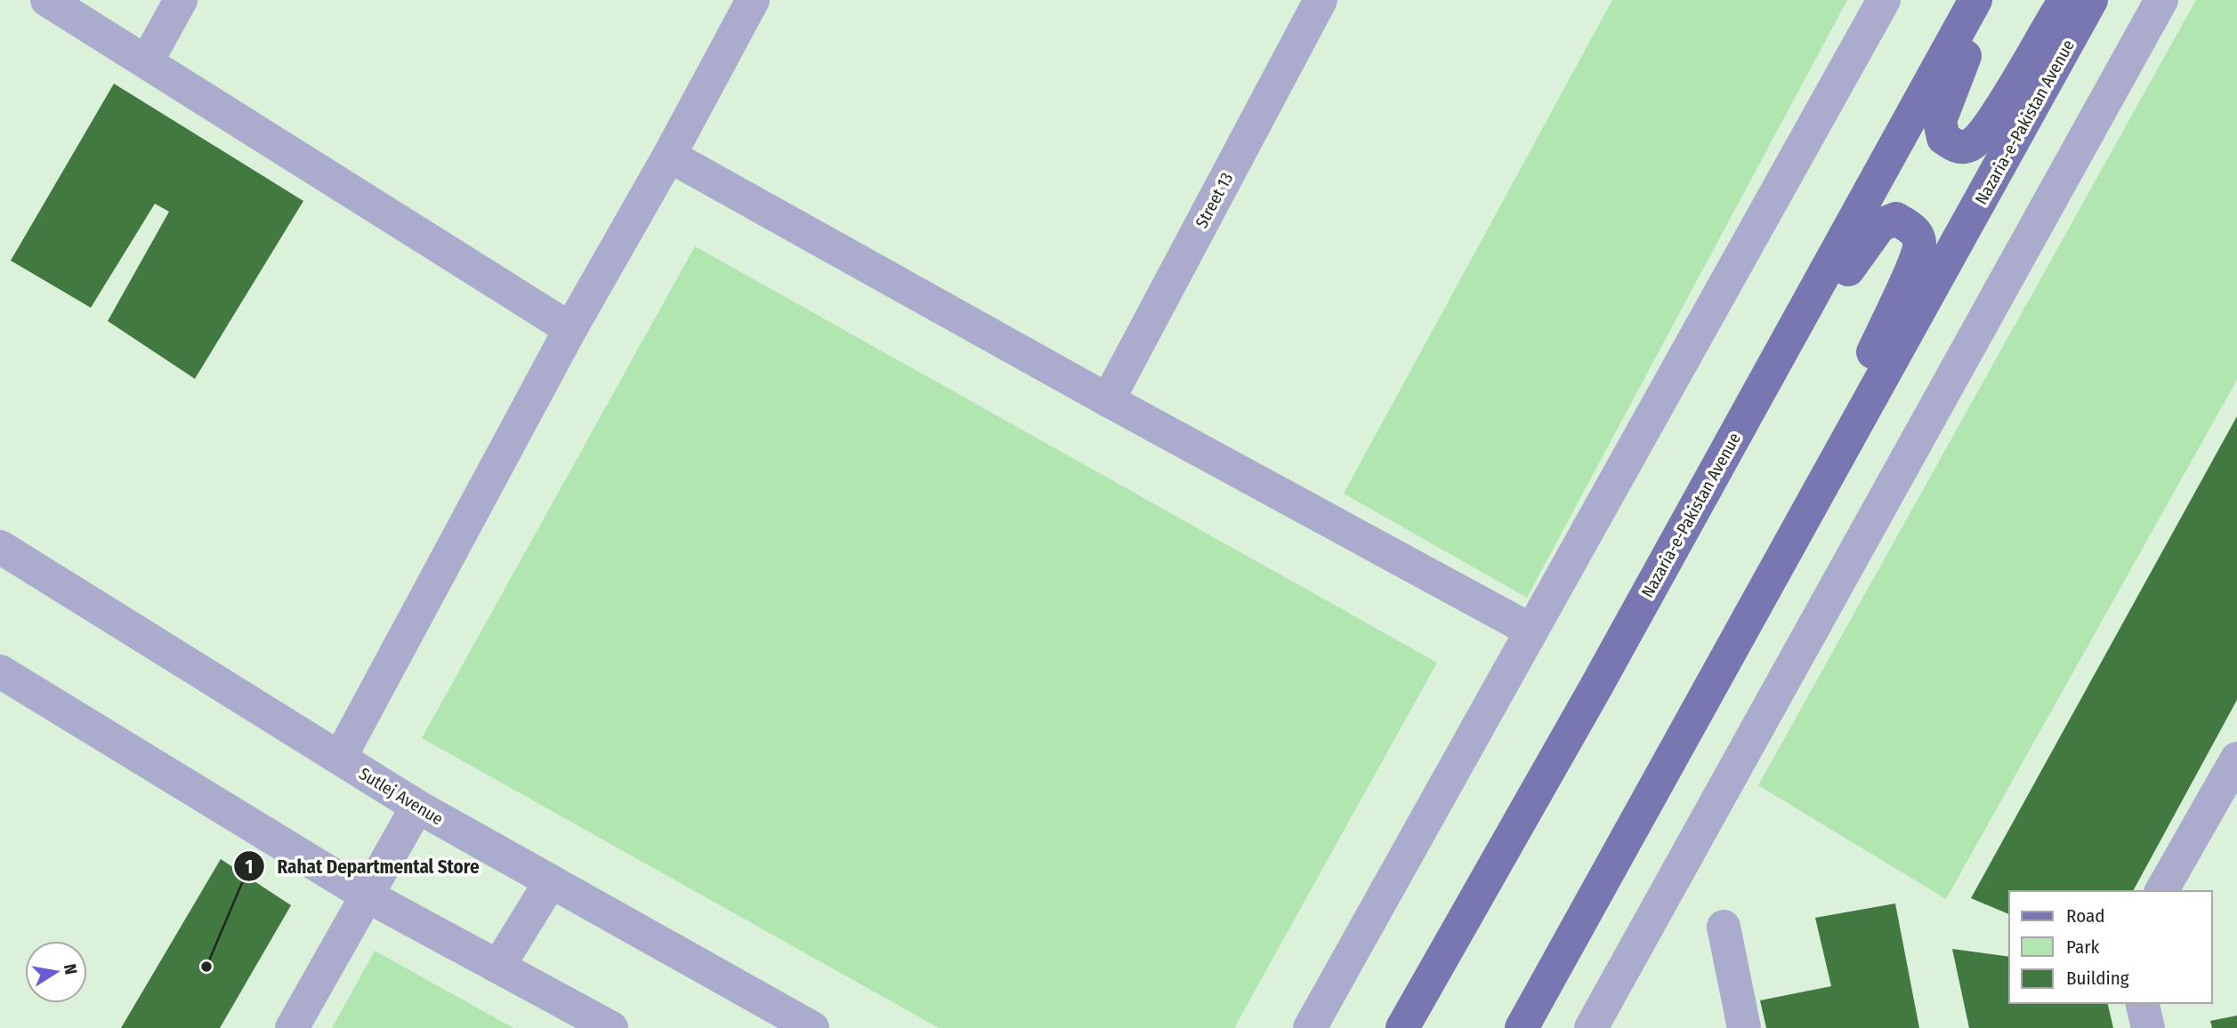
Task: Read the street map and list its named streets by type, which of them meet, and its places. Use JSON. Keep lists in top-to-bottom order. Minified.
{"streets":{"main road":["Nazaria-e-Pakistan Avenue"],"street":["Street 13","Sutlej Avenue"]},"places":["Rahat Departmental Store"],"legend":["Road","Park","Building"],"north":"right"}
